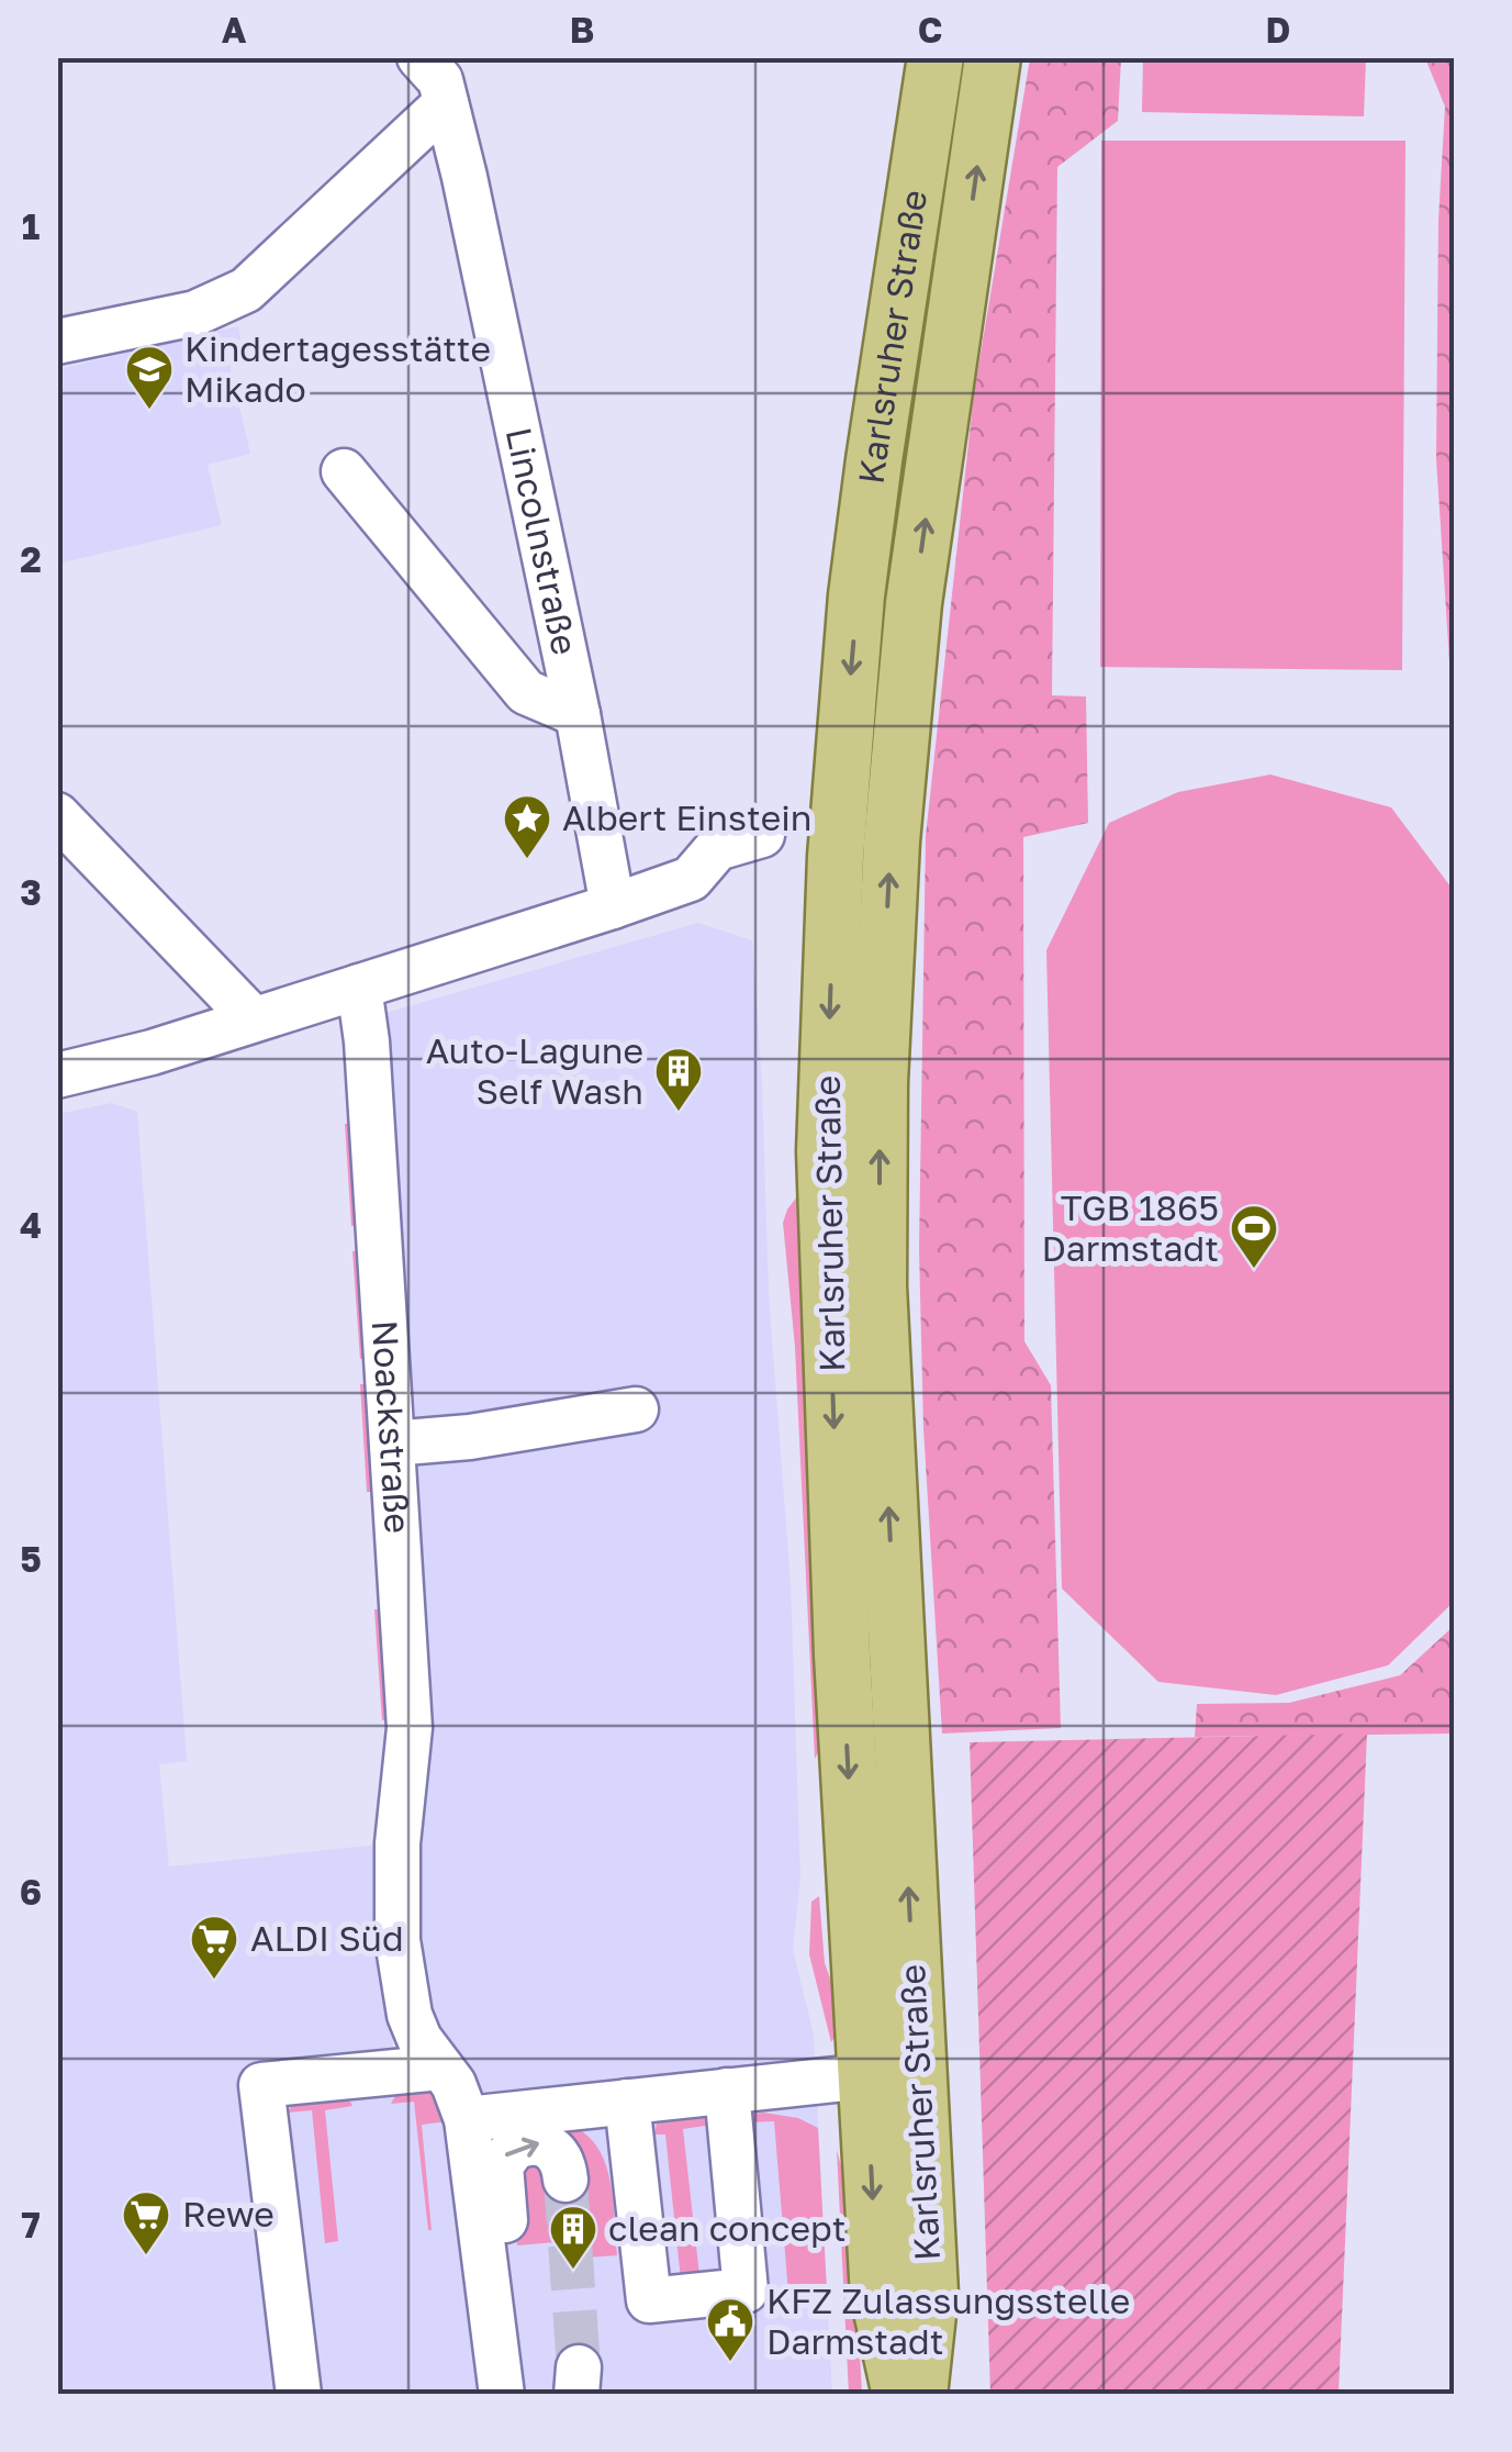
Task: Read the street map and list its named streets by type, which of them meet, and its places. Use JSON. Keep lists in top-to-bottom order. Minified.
{"streets":{"main road":["Karlsruher Straße"],"street":["Lincolnstraße","Noackstraße"]},"places":{"school or university":["Kindertagesstätte Mikado"],"place":["Albert Einstein"],"building":["Auto-Lagune Self Wash","clean concept"],"sports":["TGB 1865 Darmstadt"],"supermarket":["ALDI Süd","Rewe"],"public building":["KFZ Zulassungsstelle Darmstadt"]},"grid":{"columns":["A","B","C","D"],"rows":["1","2","3","4","5","6","7"]}}
